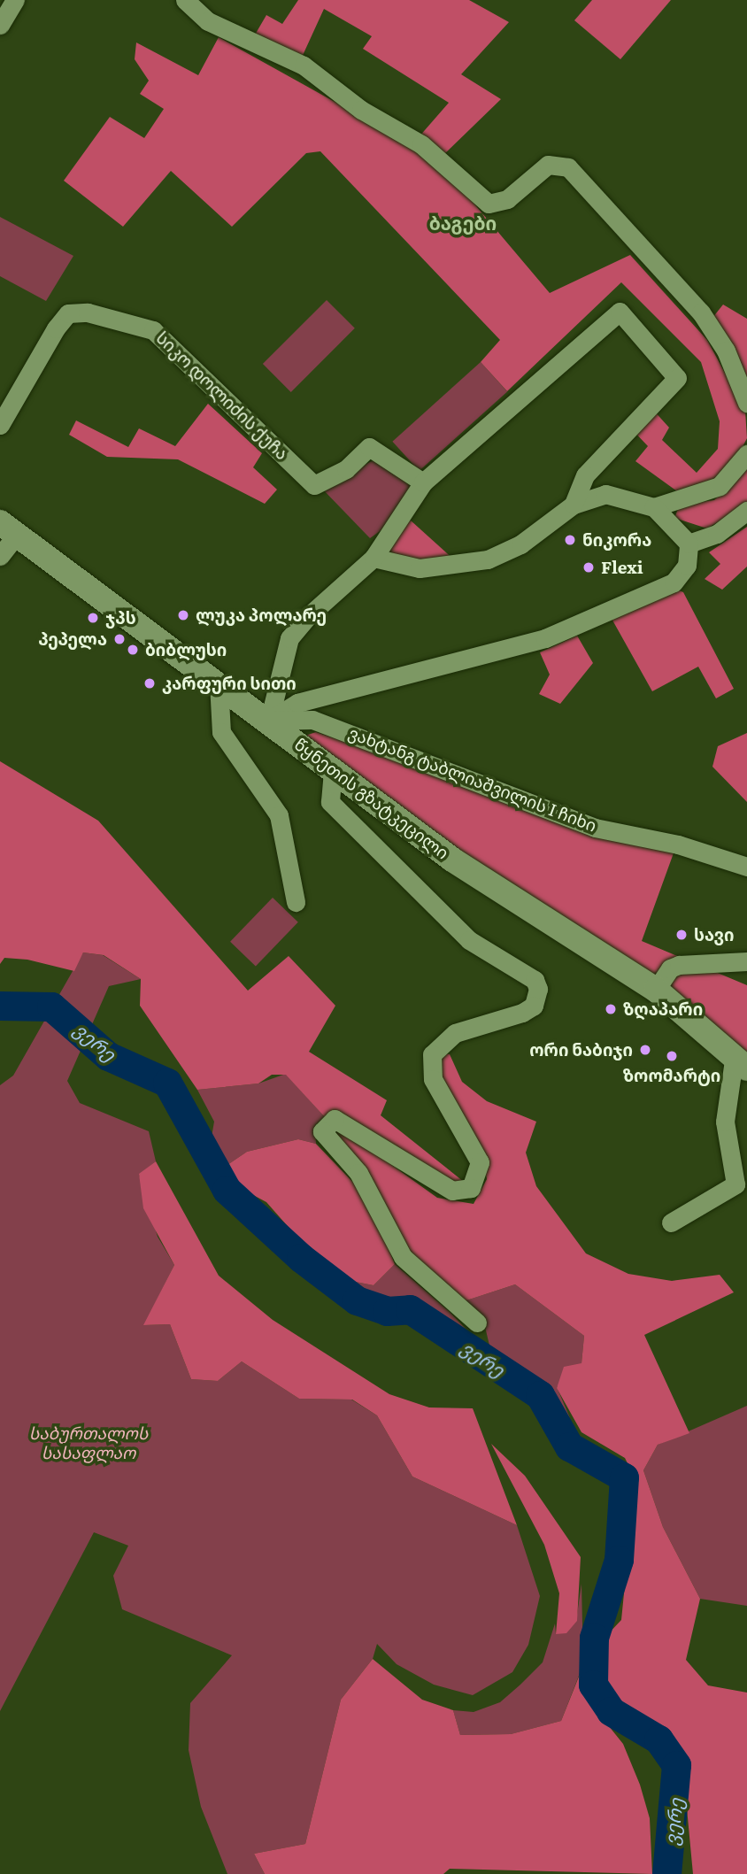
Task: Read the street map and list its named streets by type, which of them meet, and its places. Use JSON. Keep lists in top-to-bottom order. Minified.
{"streets":{"main road":["წყნეთის გზატკეცილი"],"street":["სიკო დოლიძის ქუჩა","ვახტანგ ტაბლიაშვილის I ჩიხი"]},"crossings":[["ვახტანგ ტაბლიაშვილის I ჩიხი","წყნეთის გზატკეცილი"]],"districts":["ბაგები"],"water":["ვერე"],"parks":["საბურთალოს სასაფლაო"],"places":["ნიკორა","Flexi","ლუკა პოლარე","ჯპს","პეპელა","ბიბლუსი","კარფური სითი","სავი","ზღაპარი","ორი ნაბიჯი","ზოომარტი"]}
